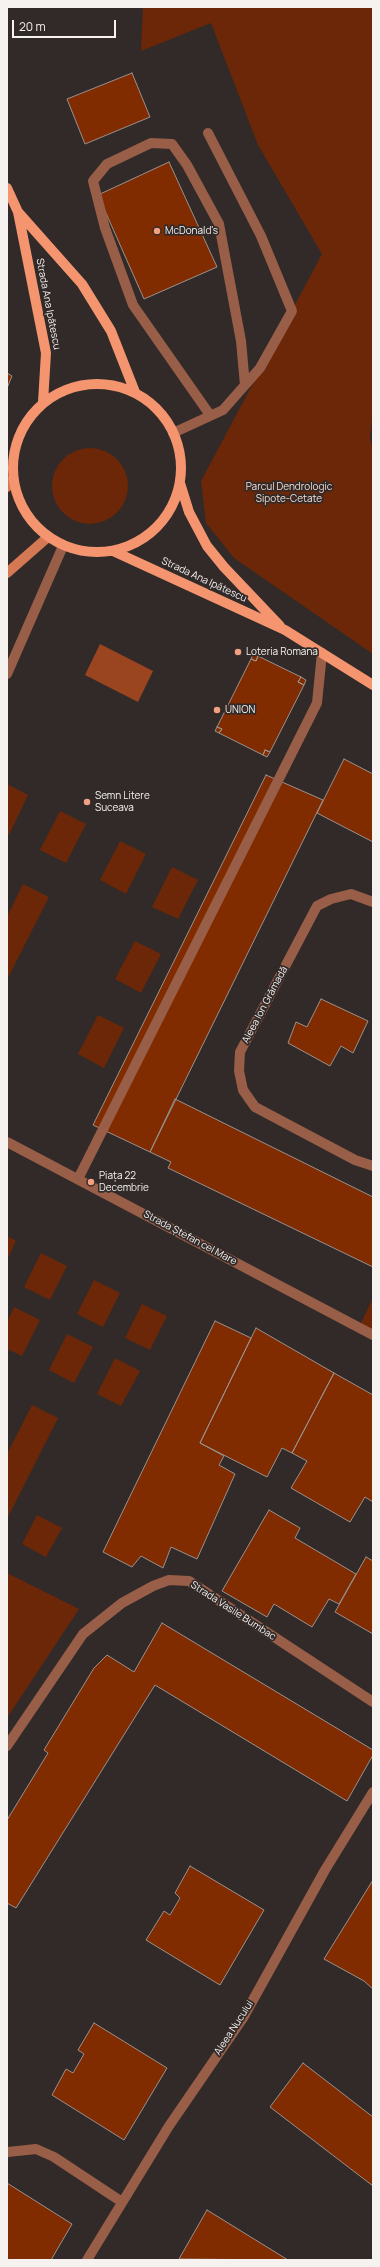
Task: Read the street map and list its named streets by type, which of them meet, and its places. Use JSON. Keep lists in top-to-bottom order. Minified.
{"streets":{"main road":["Strada Ana Ipătescu"],"street":["Aleea Ion Grămadă","Strada Ștefan cel Mare","Strada Vasile Bumbac","Aleea Nucului"]},"parks":["Parcul Dendrologic Sipote-Cetate"],"places":["McDonald's","Loteria Romana","UNION","Semn Litere Suceava","Piața 22 Decembrie"],"scale_bar":"20 m"}
